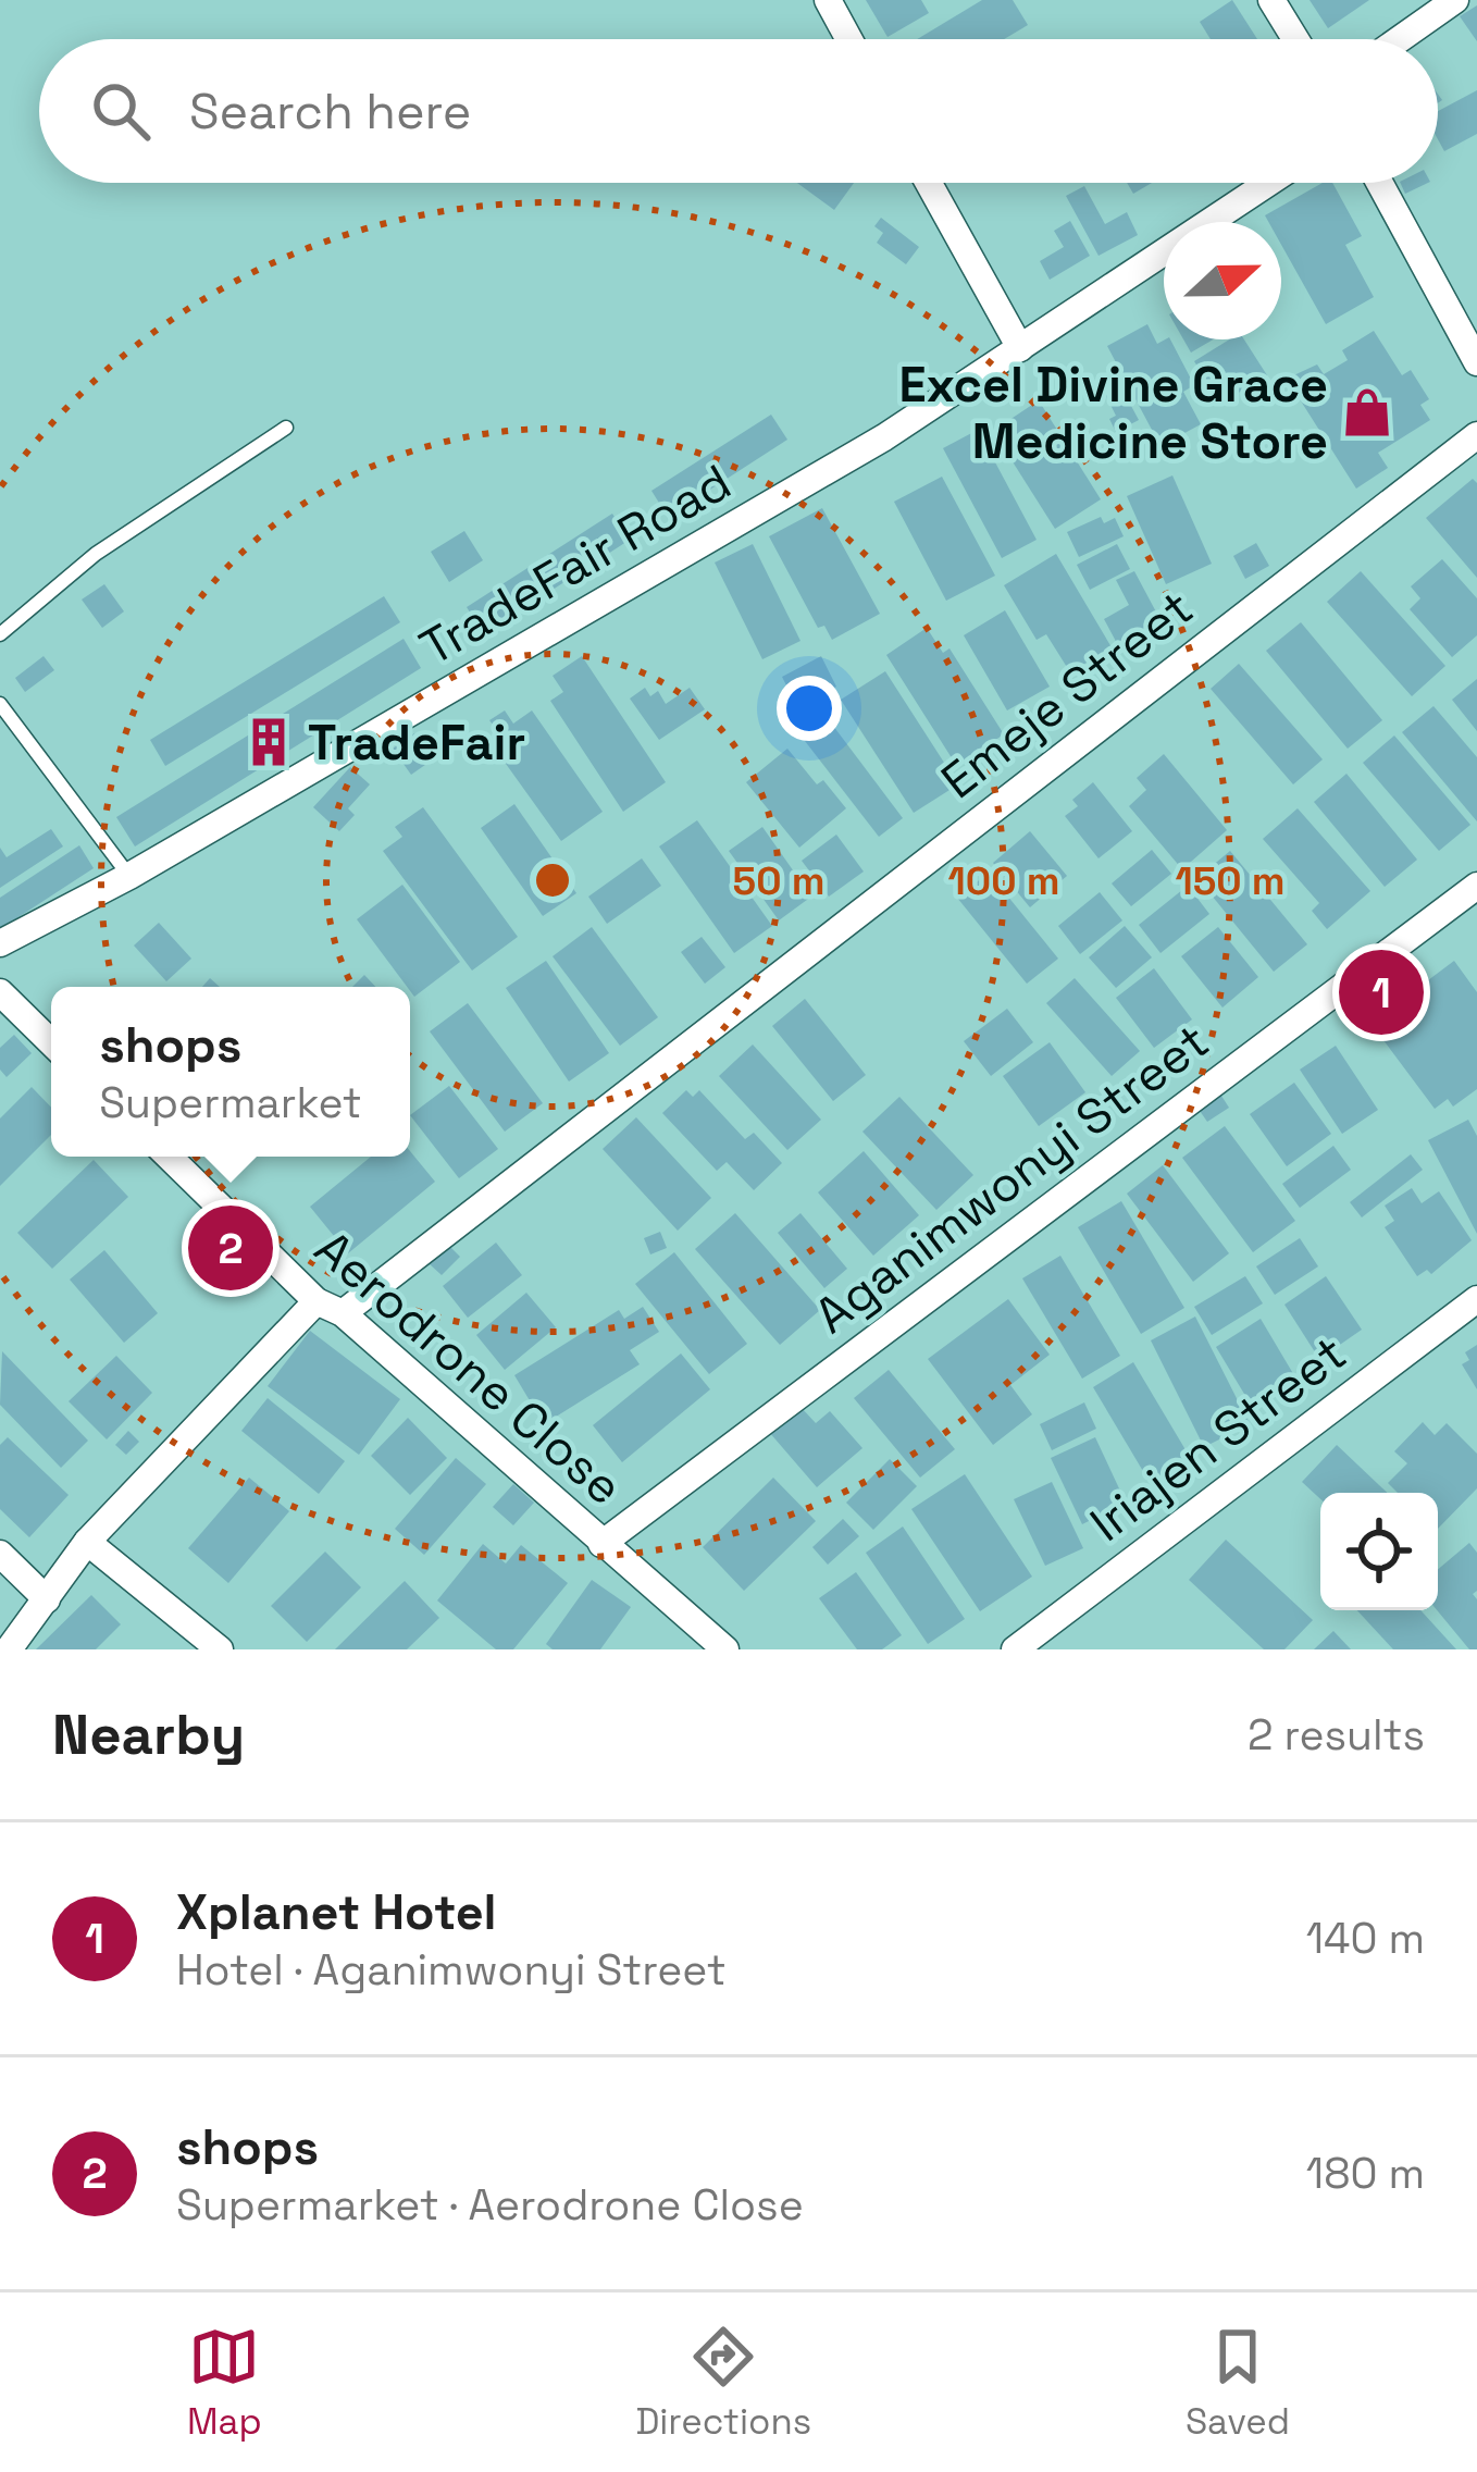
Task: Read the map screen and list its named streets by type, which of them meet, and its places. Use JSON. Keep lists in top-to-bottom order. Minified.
{"streets":{"street":["TradeFair Road","Emeje Street","Aganimwonyi Street","Aerodrone Close","Iriajen Street"]},"crossings":[["Emeje Street","Aerodrone Close"],["Aganimwonyi Street","Aerodrone Close"]],"places":{"shop":["Excel Divine Grace Medicine Store"],"building":["TradeFair"]},"north":"right","page":{"search":"Search here","pins":["1","2"],"popup":["shops","Supermarket"],"heading":["Nearby","2 results"],"list":[{"mark":"1","name":"Xplanet Hotel","note":"Hotel · Aganimwonyi Street","value":"140 m"},{"mark":"2","name":"shops","note":"Supermarket · Aerodrone Close","value":"180 m"}],"nav":["Map","Directions","Saved"]},"rings":["50 m","100 m","150 m"]}
